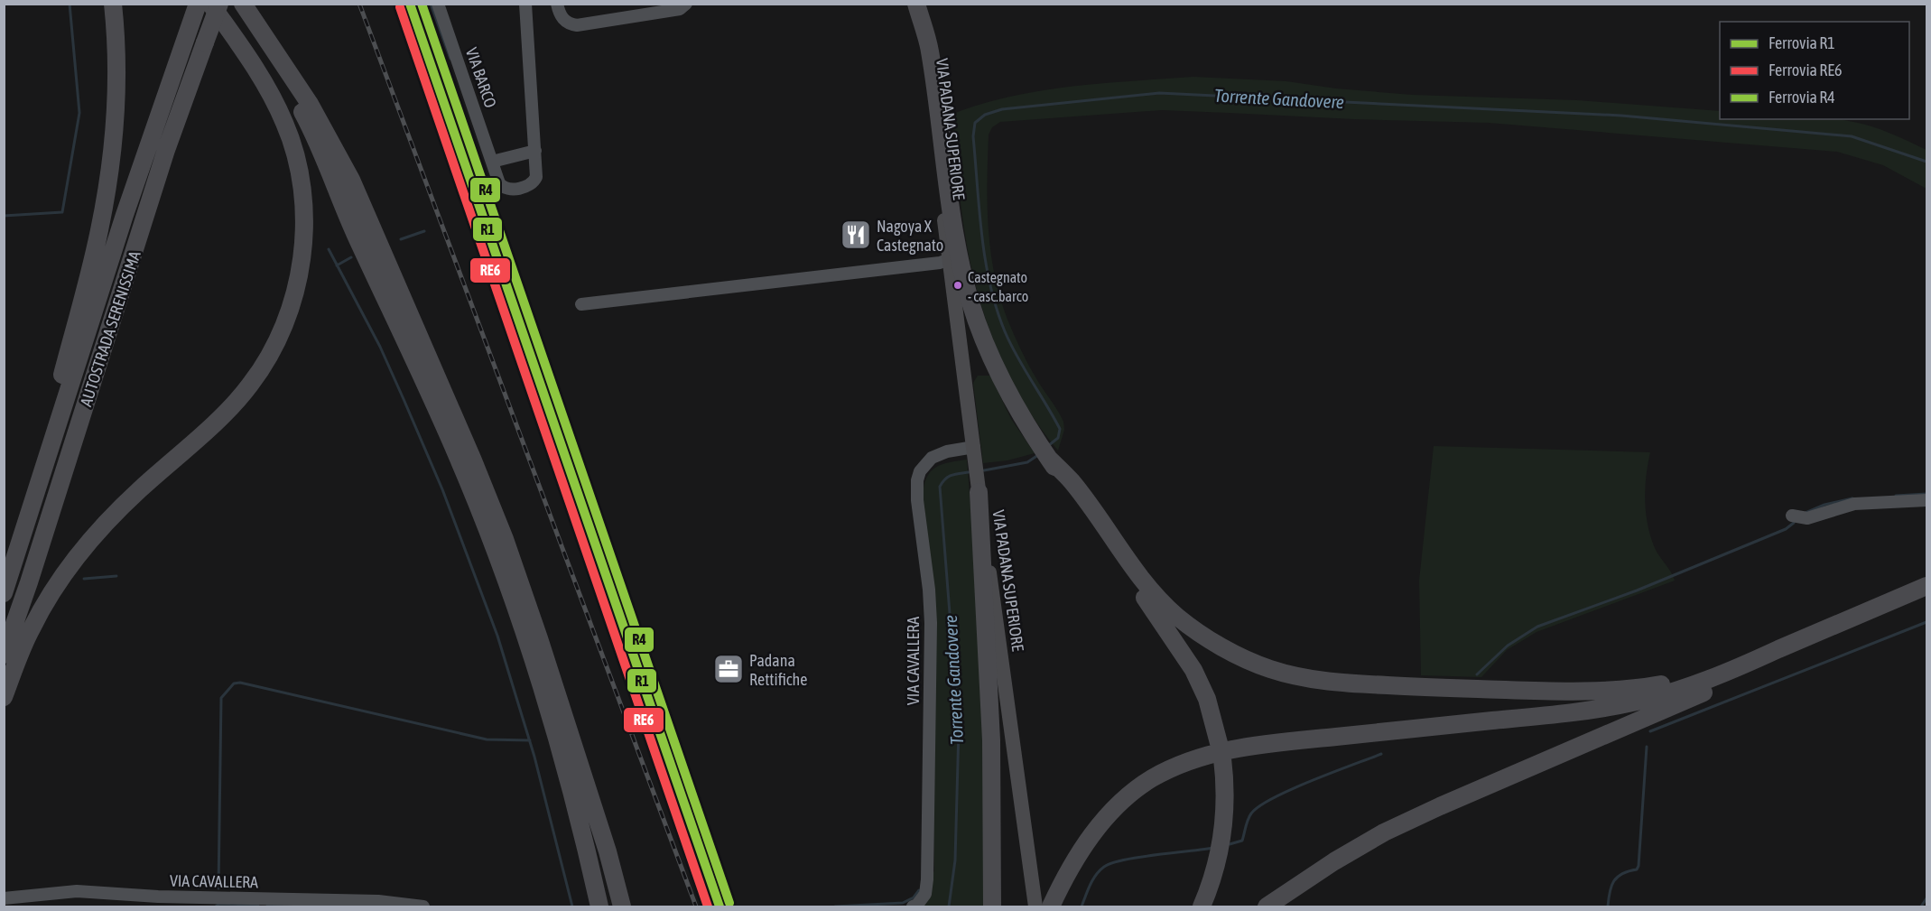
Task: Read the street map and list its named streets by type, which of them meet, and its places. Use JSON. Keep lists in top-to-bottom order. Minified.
{"streets":{"highway":["AUTOSTRADA SERENISSIMA"],"main road":["VIA PADANA SUPERIORE"],"street":["VIA BARCO","VIA CAVALLERA"]},"crossings":[["VIA PADANA SUPERIORE","VIA CAVALLERA"]],"water":["Torrente Gandovere"],"places":{"restaurant":["Nagoya X Castegnato"],"other":["Castegnato - casc.barco"],"office":["Padana Rettifiche"]},"lines":["rail line R1","rail line R4","rail line RE6"],"legend":["Ferrovia R1","Ferrovia RE6","Ferrovia R4"]}
